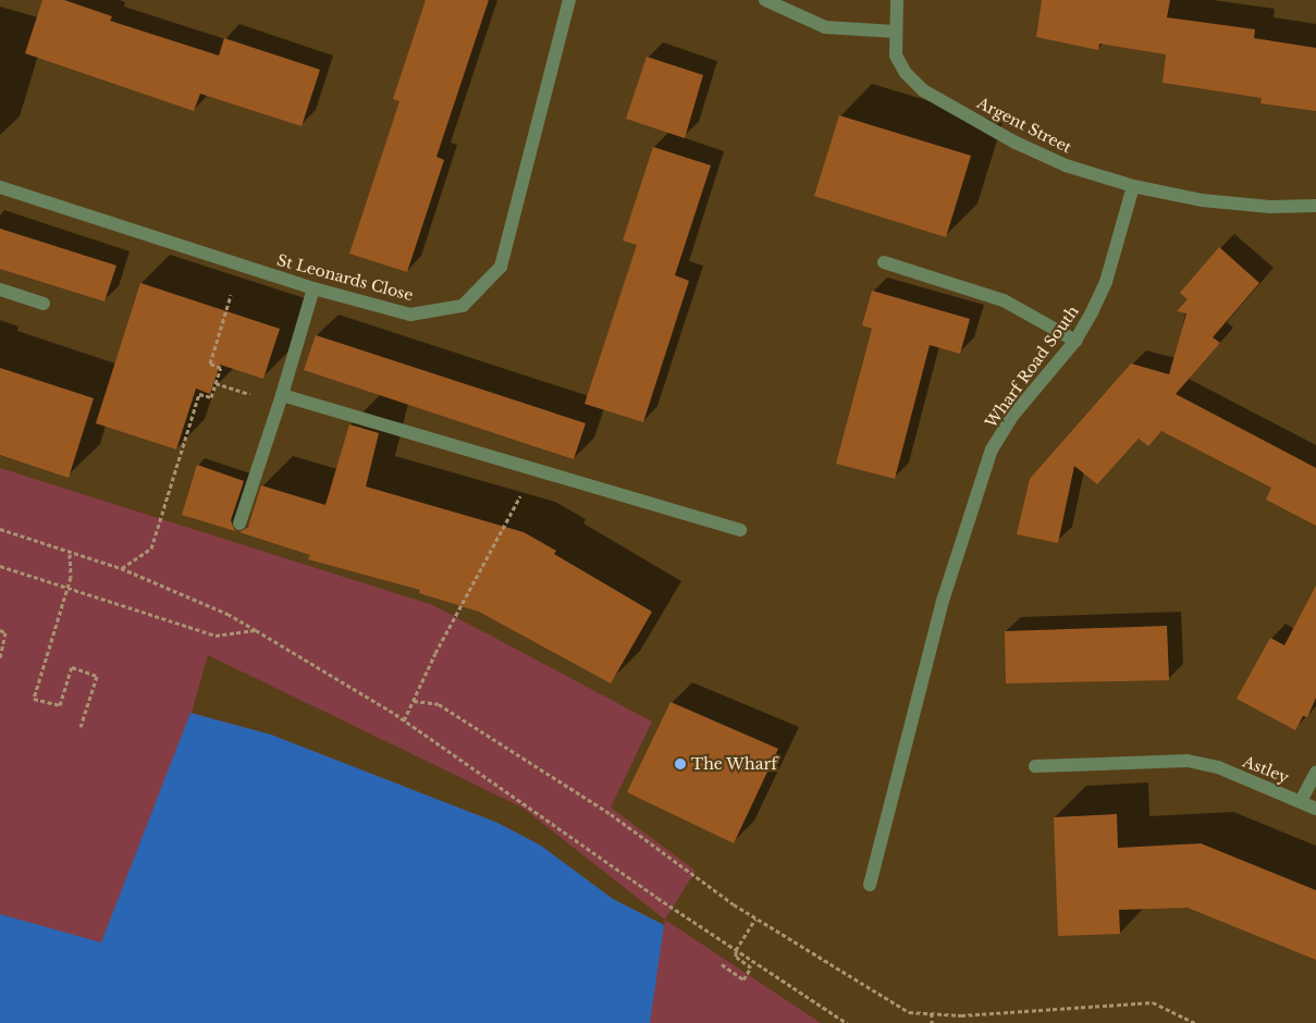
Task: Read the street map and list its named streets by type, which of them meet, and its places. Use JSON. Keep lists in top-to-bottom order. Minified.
{"streets":{"street":["Argent Street","St Leonards Close","Wharf Road South","Astley"]},"crossings":[["Argent Street","Wharf Road South"]],"places":["The Wharf"]}
